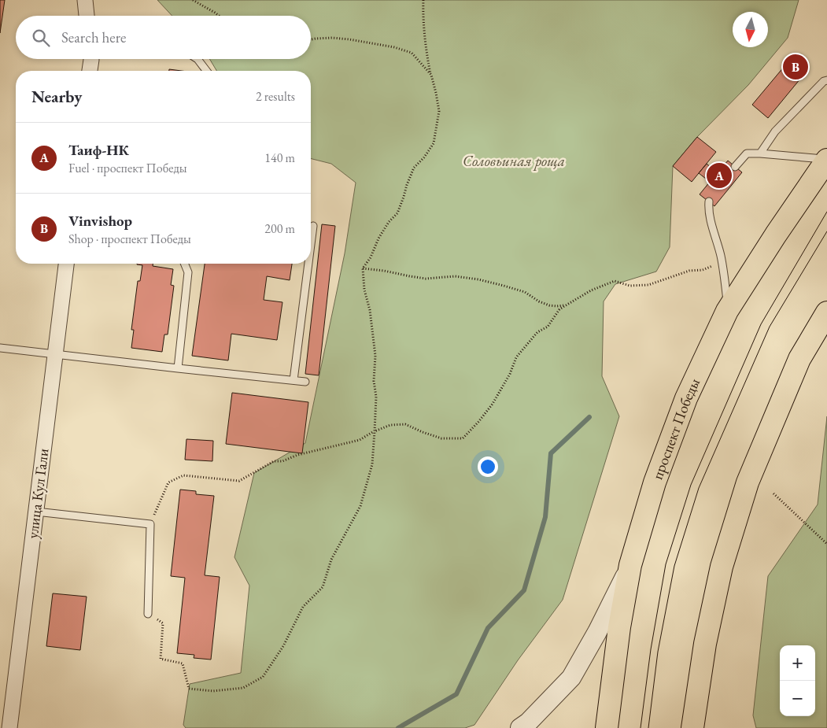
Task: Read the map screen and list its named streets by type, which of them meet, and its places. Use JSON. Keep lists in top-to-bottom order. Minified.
{"streets":{"main road":["проспект Победы"],"street":["улица Кул Гали"]},"parks":["Соловьиная роща"],"north":"bottom","page":{"search":"Search here","pins":["B","A"],"heading":["Nearby","2 results"],"list":[{"mark":"A","name":"Таиф-НК","note":"Fuel · проспект Победы","value":"140 m"},{"mark":"B","name":"Vinvishop","note":"Shop · проспект Победы","value":"200 m"}],"map_buttons":["+","−"]}}
